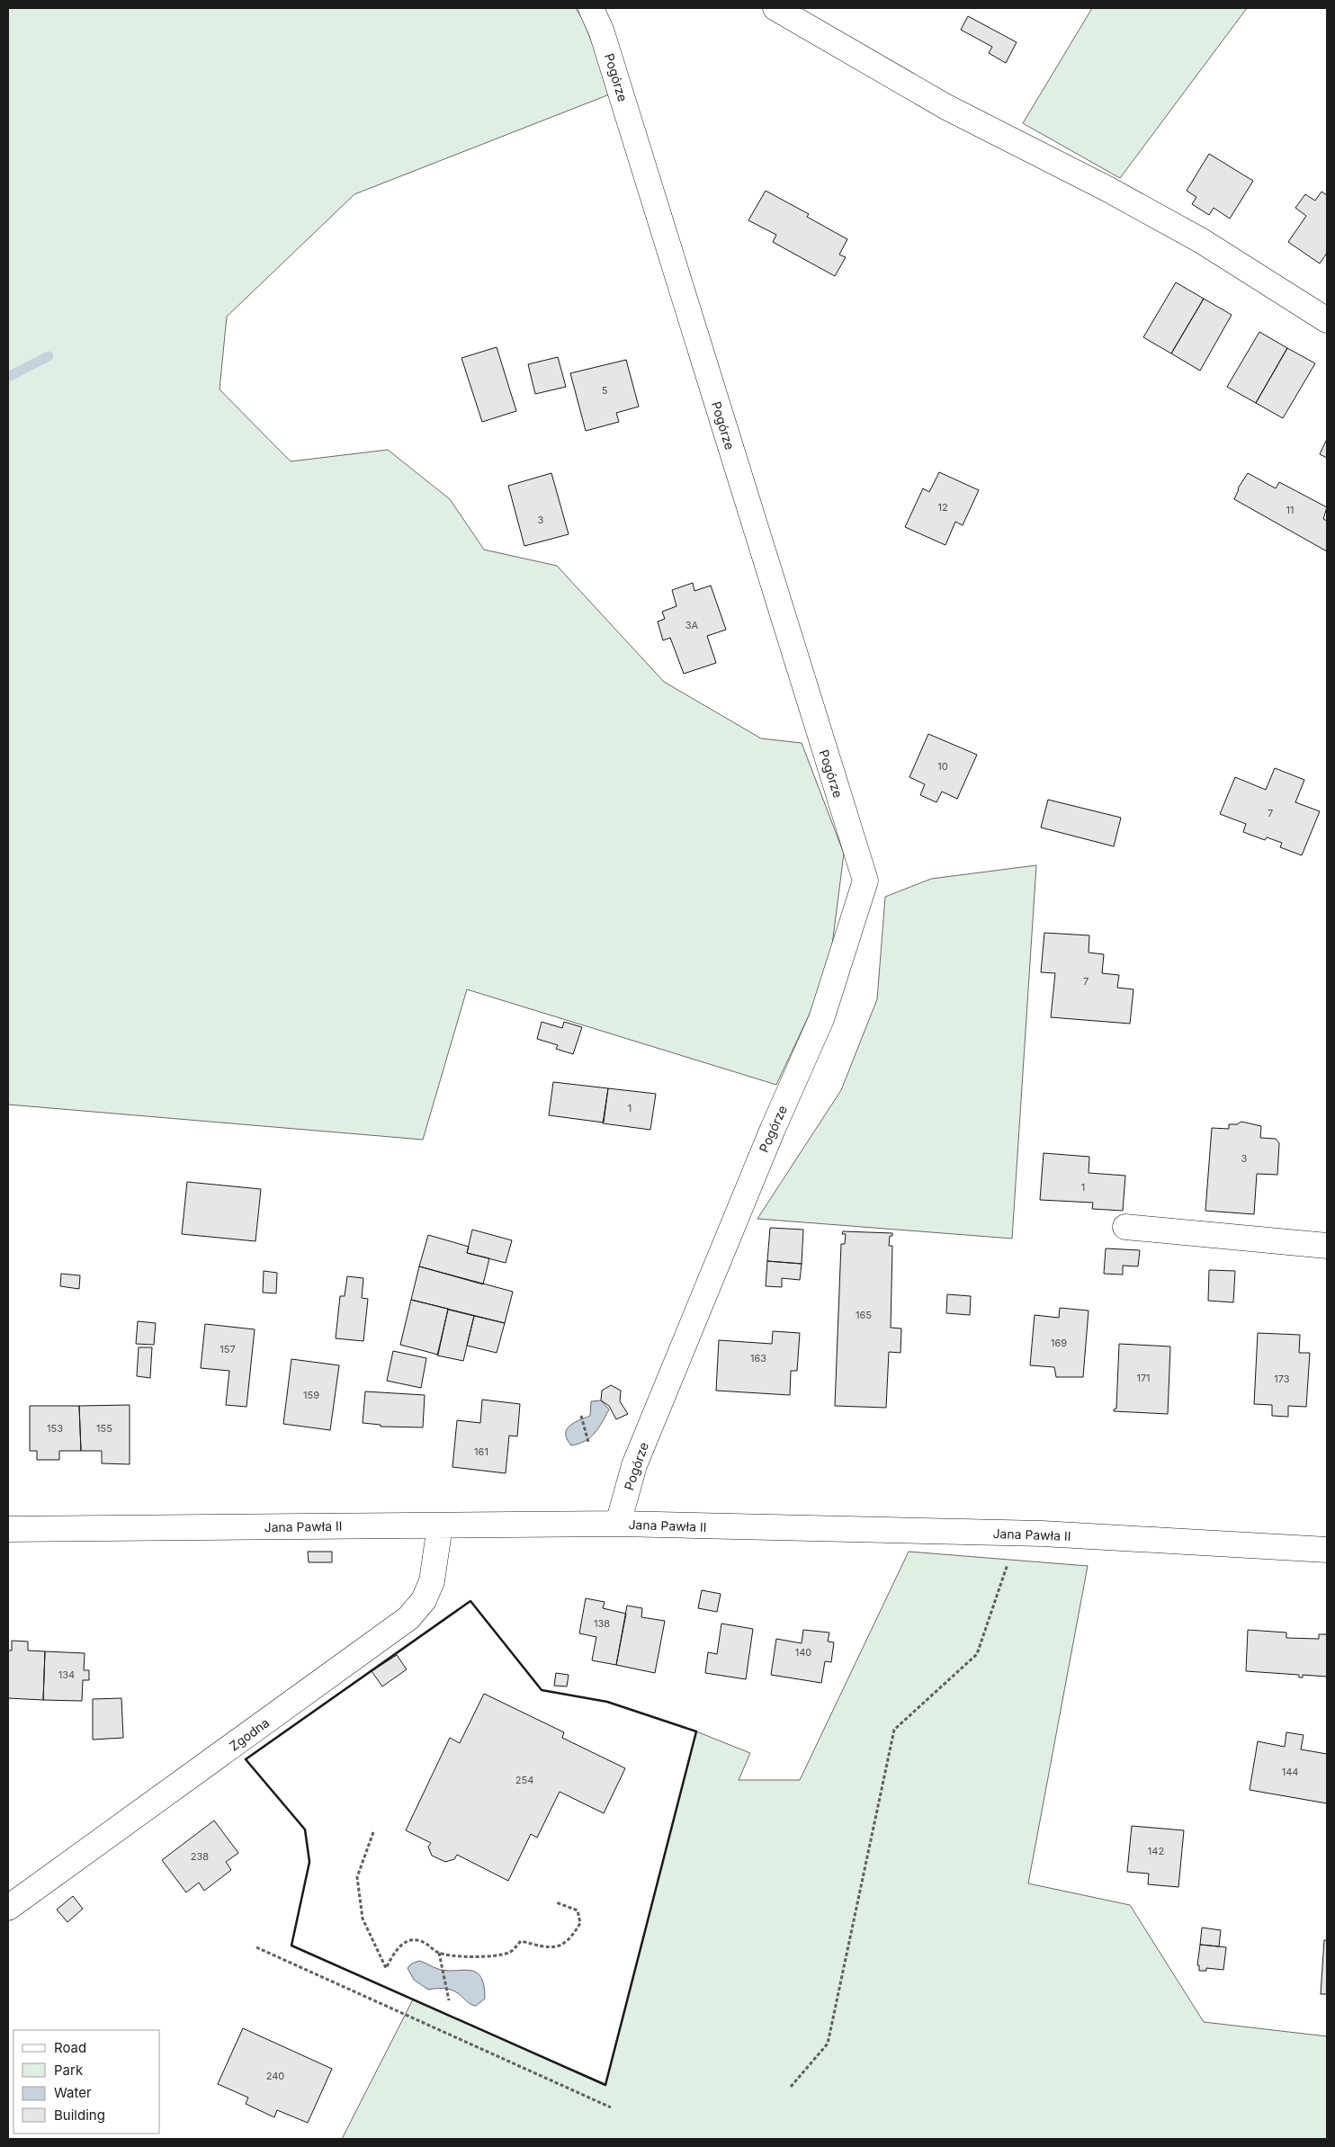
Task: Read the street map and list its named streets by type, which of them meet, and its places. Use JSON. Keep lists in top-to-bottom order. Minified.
{"streets":{"street":["Pogórze","Jana Pawła II","Zgodna"]},"crossings":[["Pogórze","Jana Pawła II"],["Jana Pawła II","Zgodna"]],"house_numbers":["5","12","11","3","3A","10","7","7","1","3","1","165","169","157","163","171","173","159","153","155","161","138","140","134","144","254","142","238","240"],"legend":["Road","Park","Water","Building"]}
